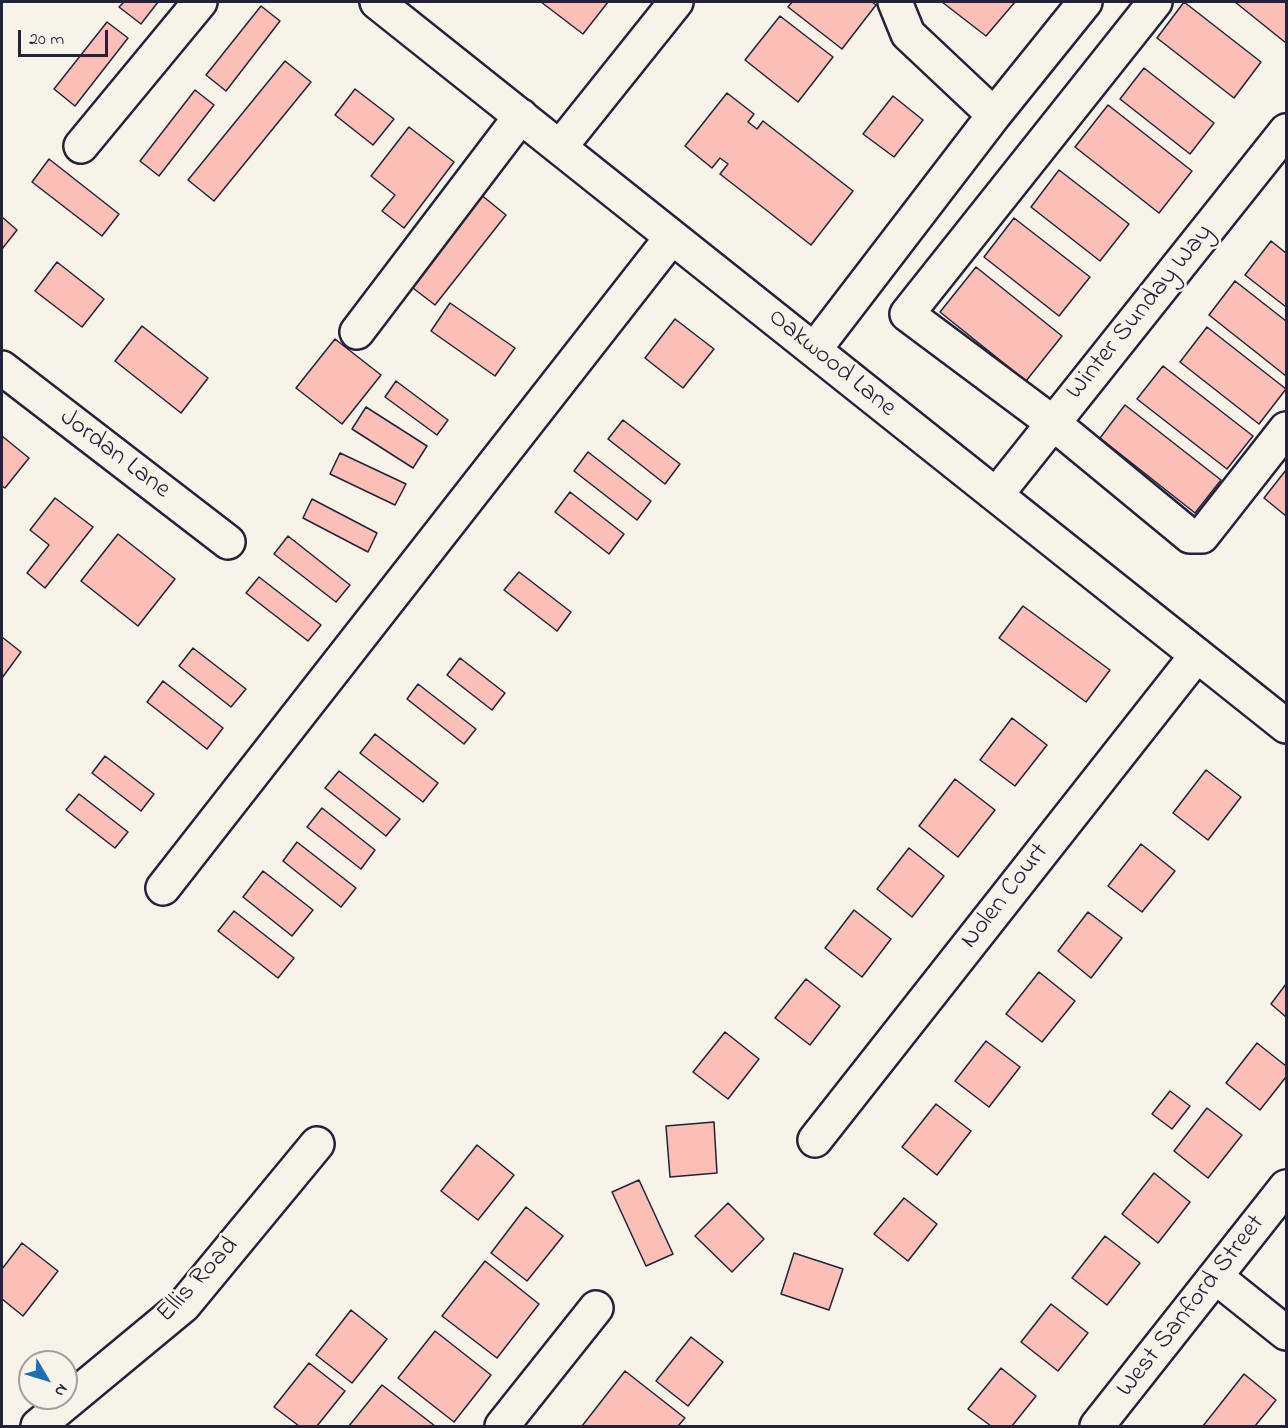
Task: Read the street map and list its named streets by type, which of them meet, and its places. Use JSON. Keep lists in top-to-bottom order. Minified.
{"streets":{"street":["Winter Sunday Way","Oakwood Lane","Jordan Lane","Nolen Court","Ellis Road","West Sanford Street"]},"crossings":[["Winter Sunday Way","Oakwood Lane"],["Oakwood Lane","Nolen Court"]],"scale_bar":"20 m","north":"bottom right"}
